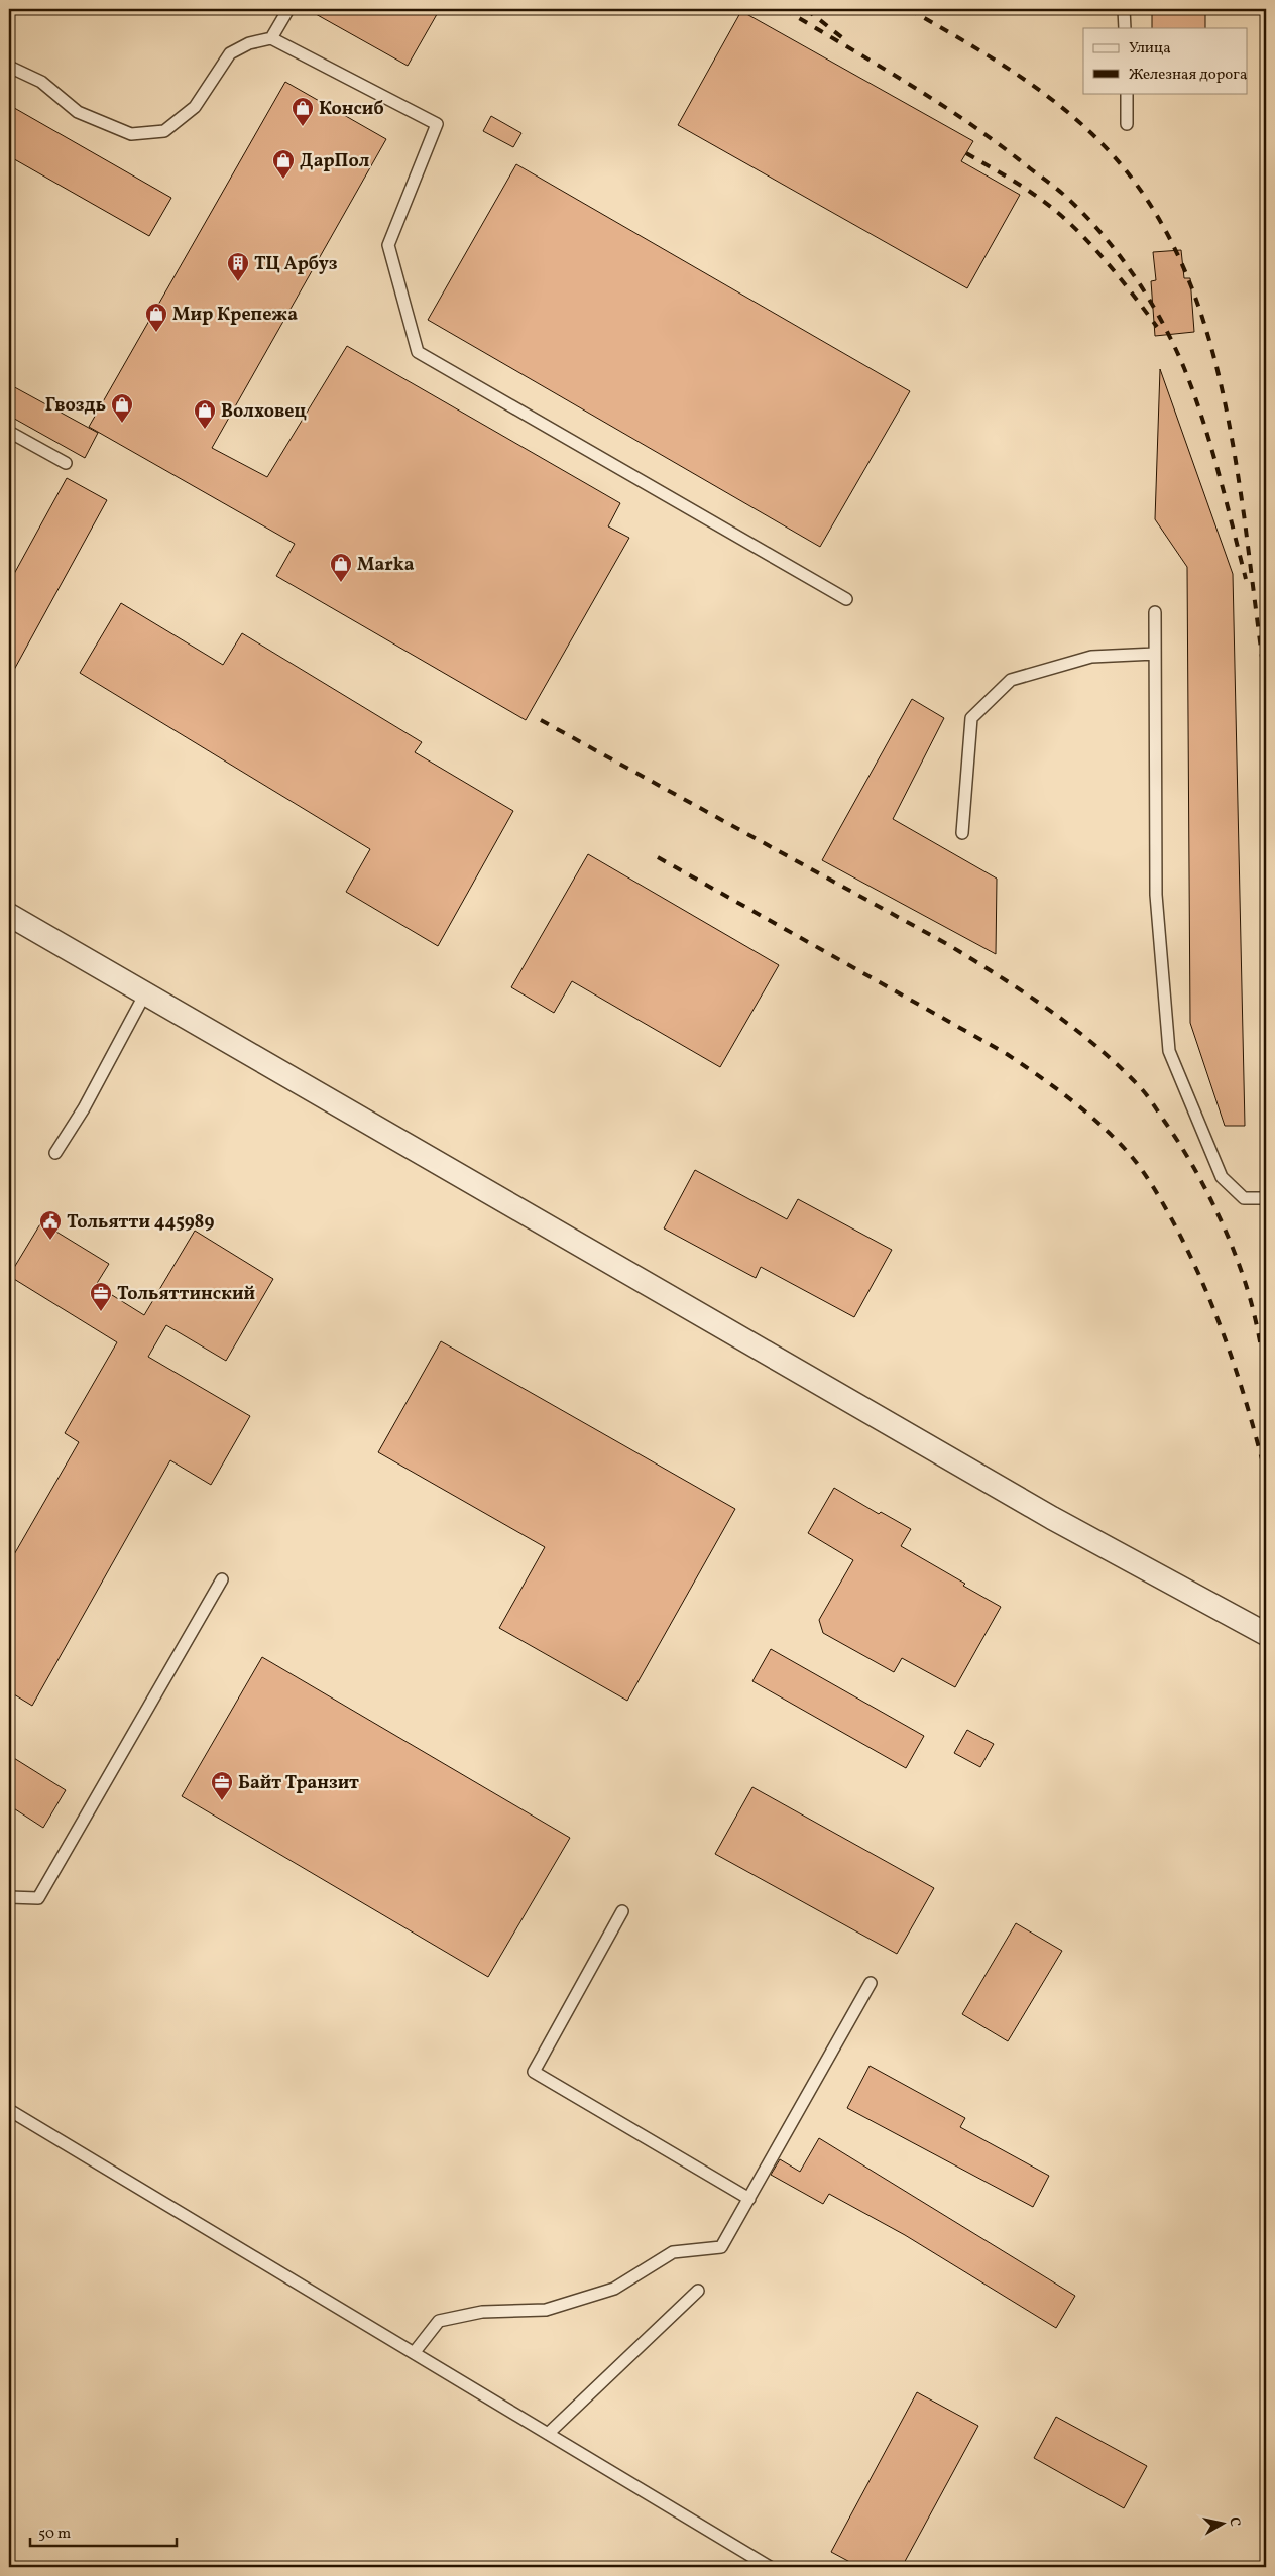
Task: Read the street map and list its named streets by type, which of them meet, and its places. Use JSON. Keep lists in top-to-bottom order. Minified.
{"places":{"shop":["Консиб","ДарПол","Мир Крепежа","Гвоздь","Волховец","Marka"],"building":["ТЦ Арбуз"],"public building":["Тольятти 445989"],"office":["Тольяттинский","Байт Транзит"]},"legend":["Улица","Железная дорога"],"scale_bar":"50 m","north":"right"}
